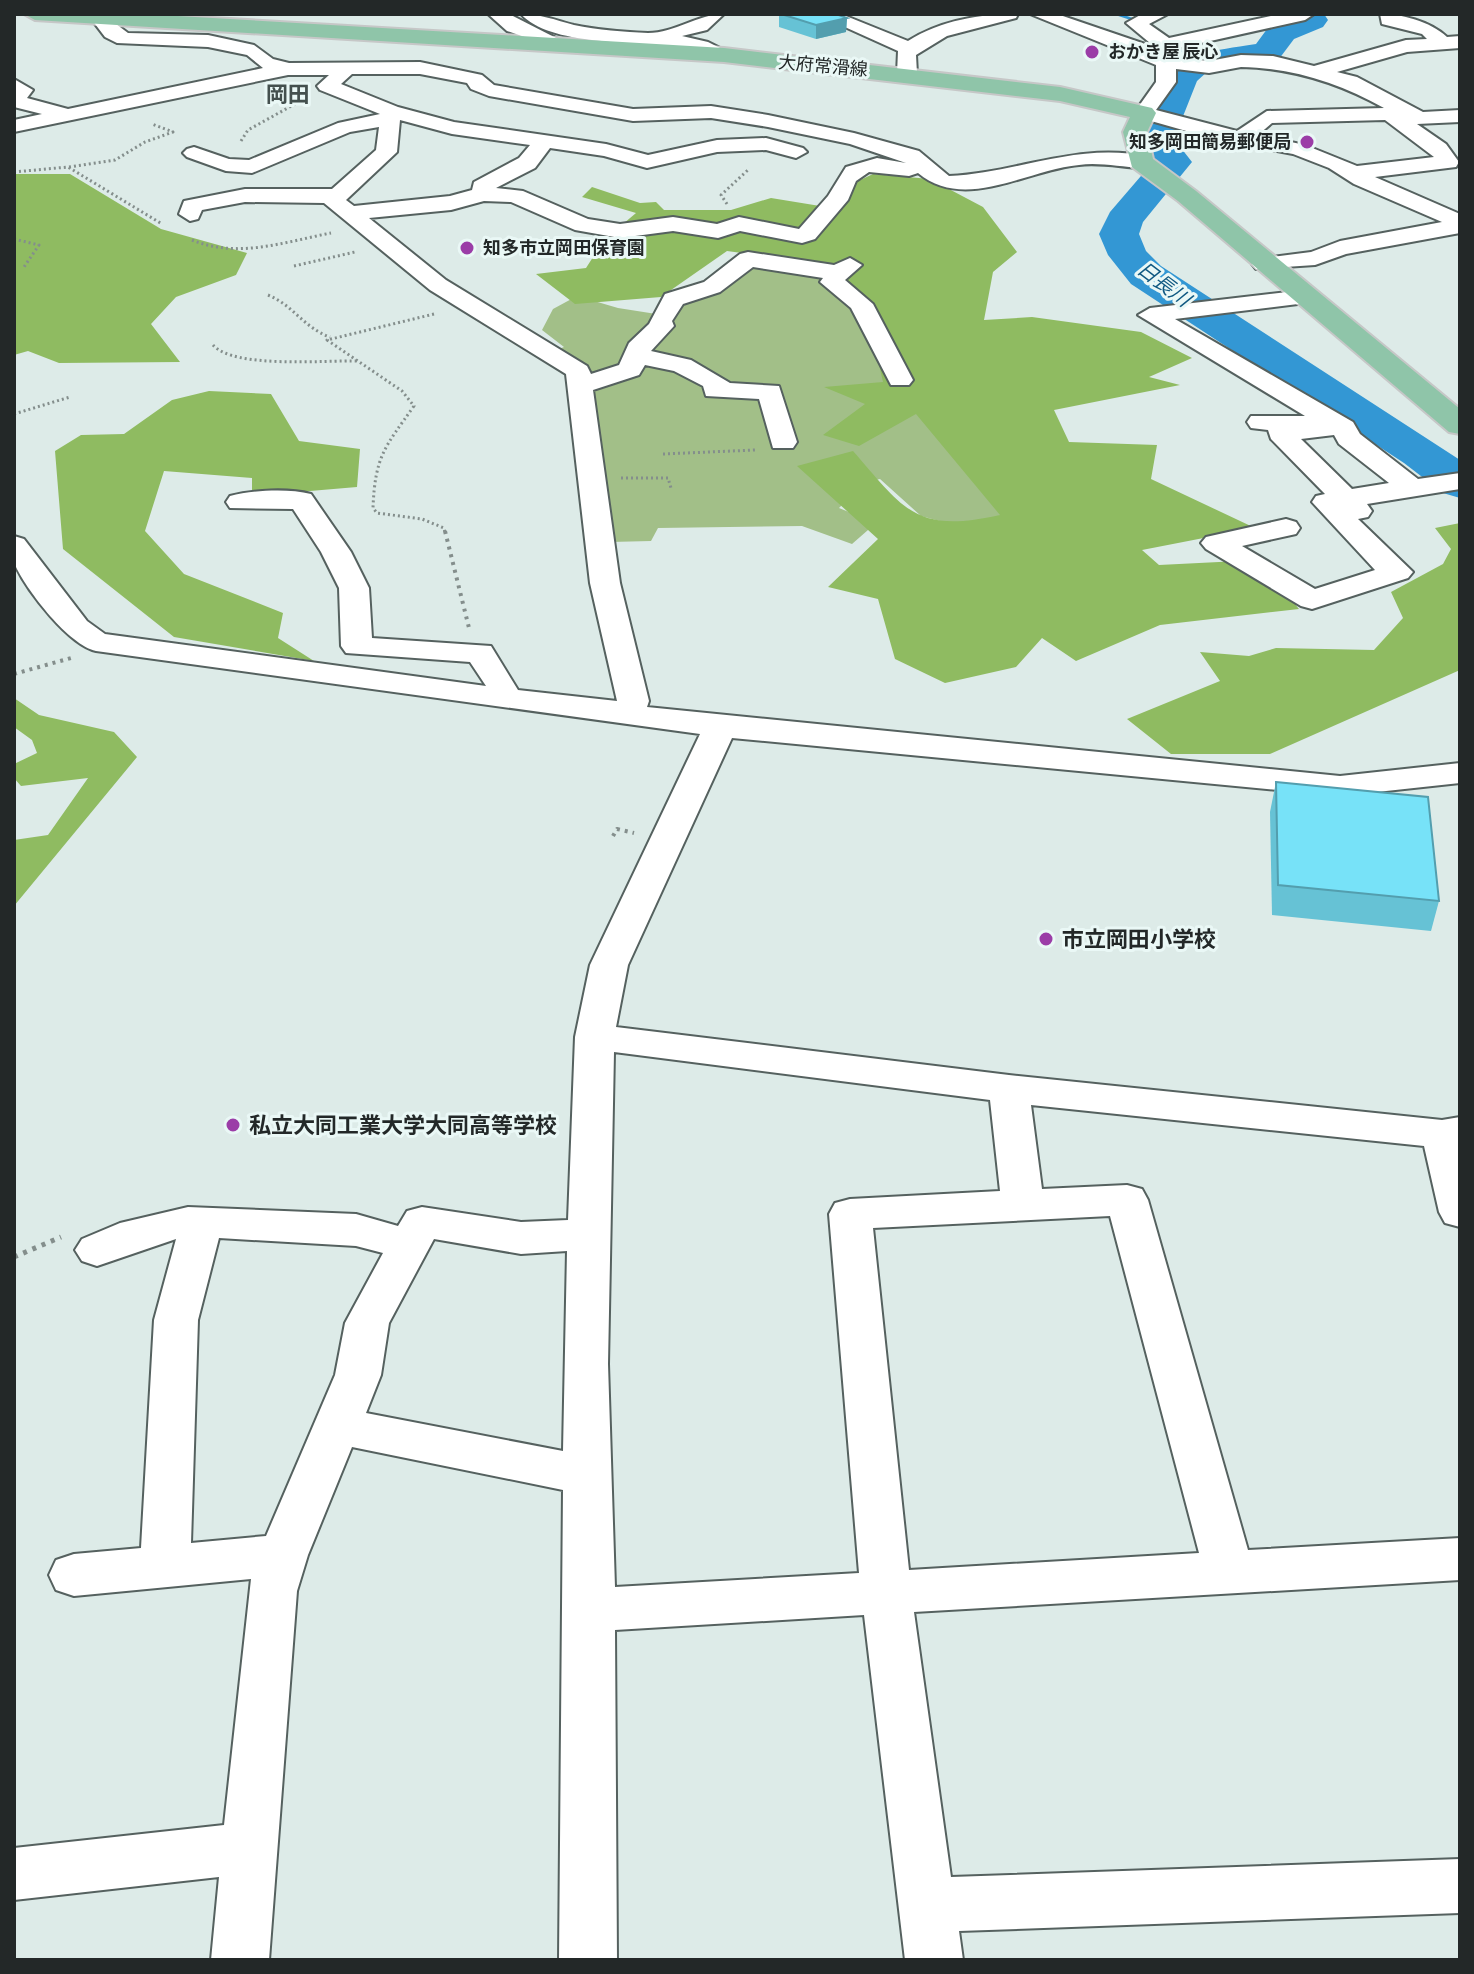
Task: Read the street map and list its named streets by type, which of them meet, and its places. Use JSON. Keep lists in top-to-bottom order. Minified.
{"streets":{"main road":["大府常滑線"]},"districts":["岡田"],"water":["日長川"],"places":["おかき屋 辰心","知多岡田簡易郵便局","知多市立岡田保育園","市立岡田小学校","私立大同工業大学大同高等学校"]}
